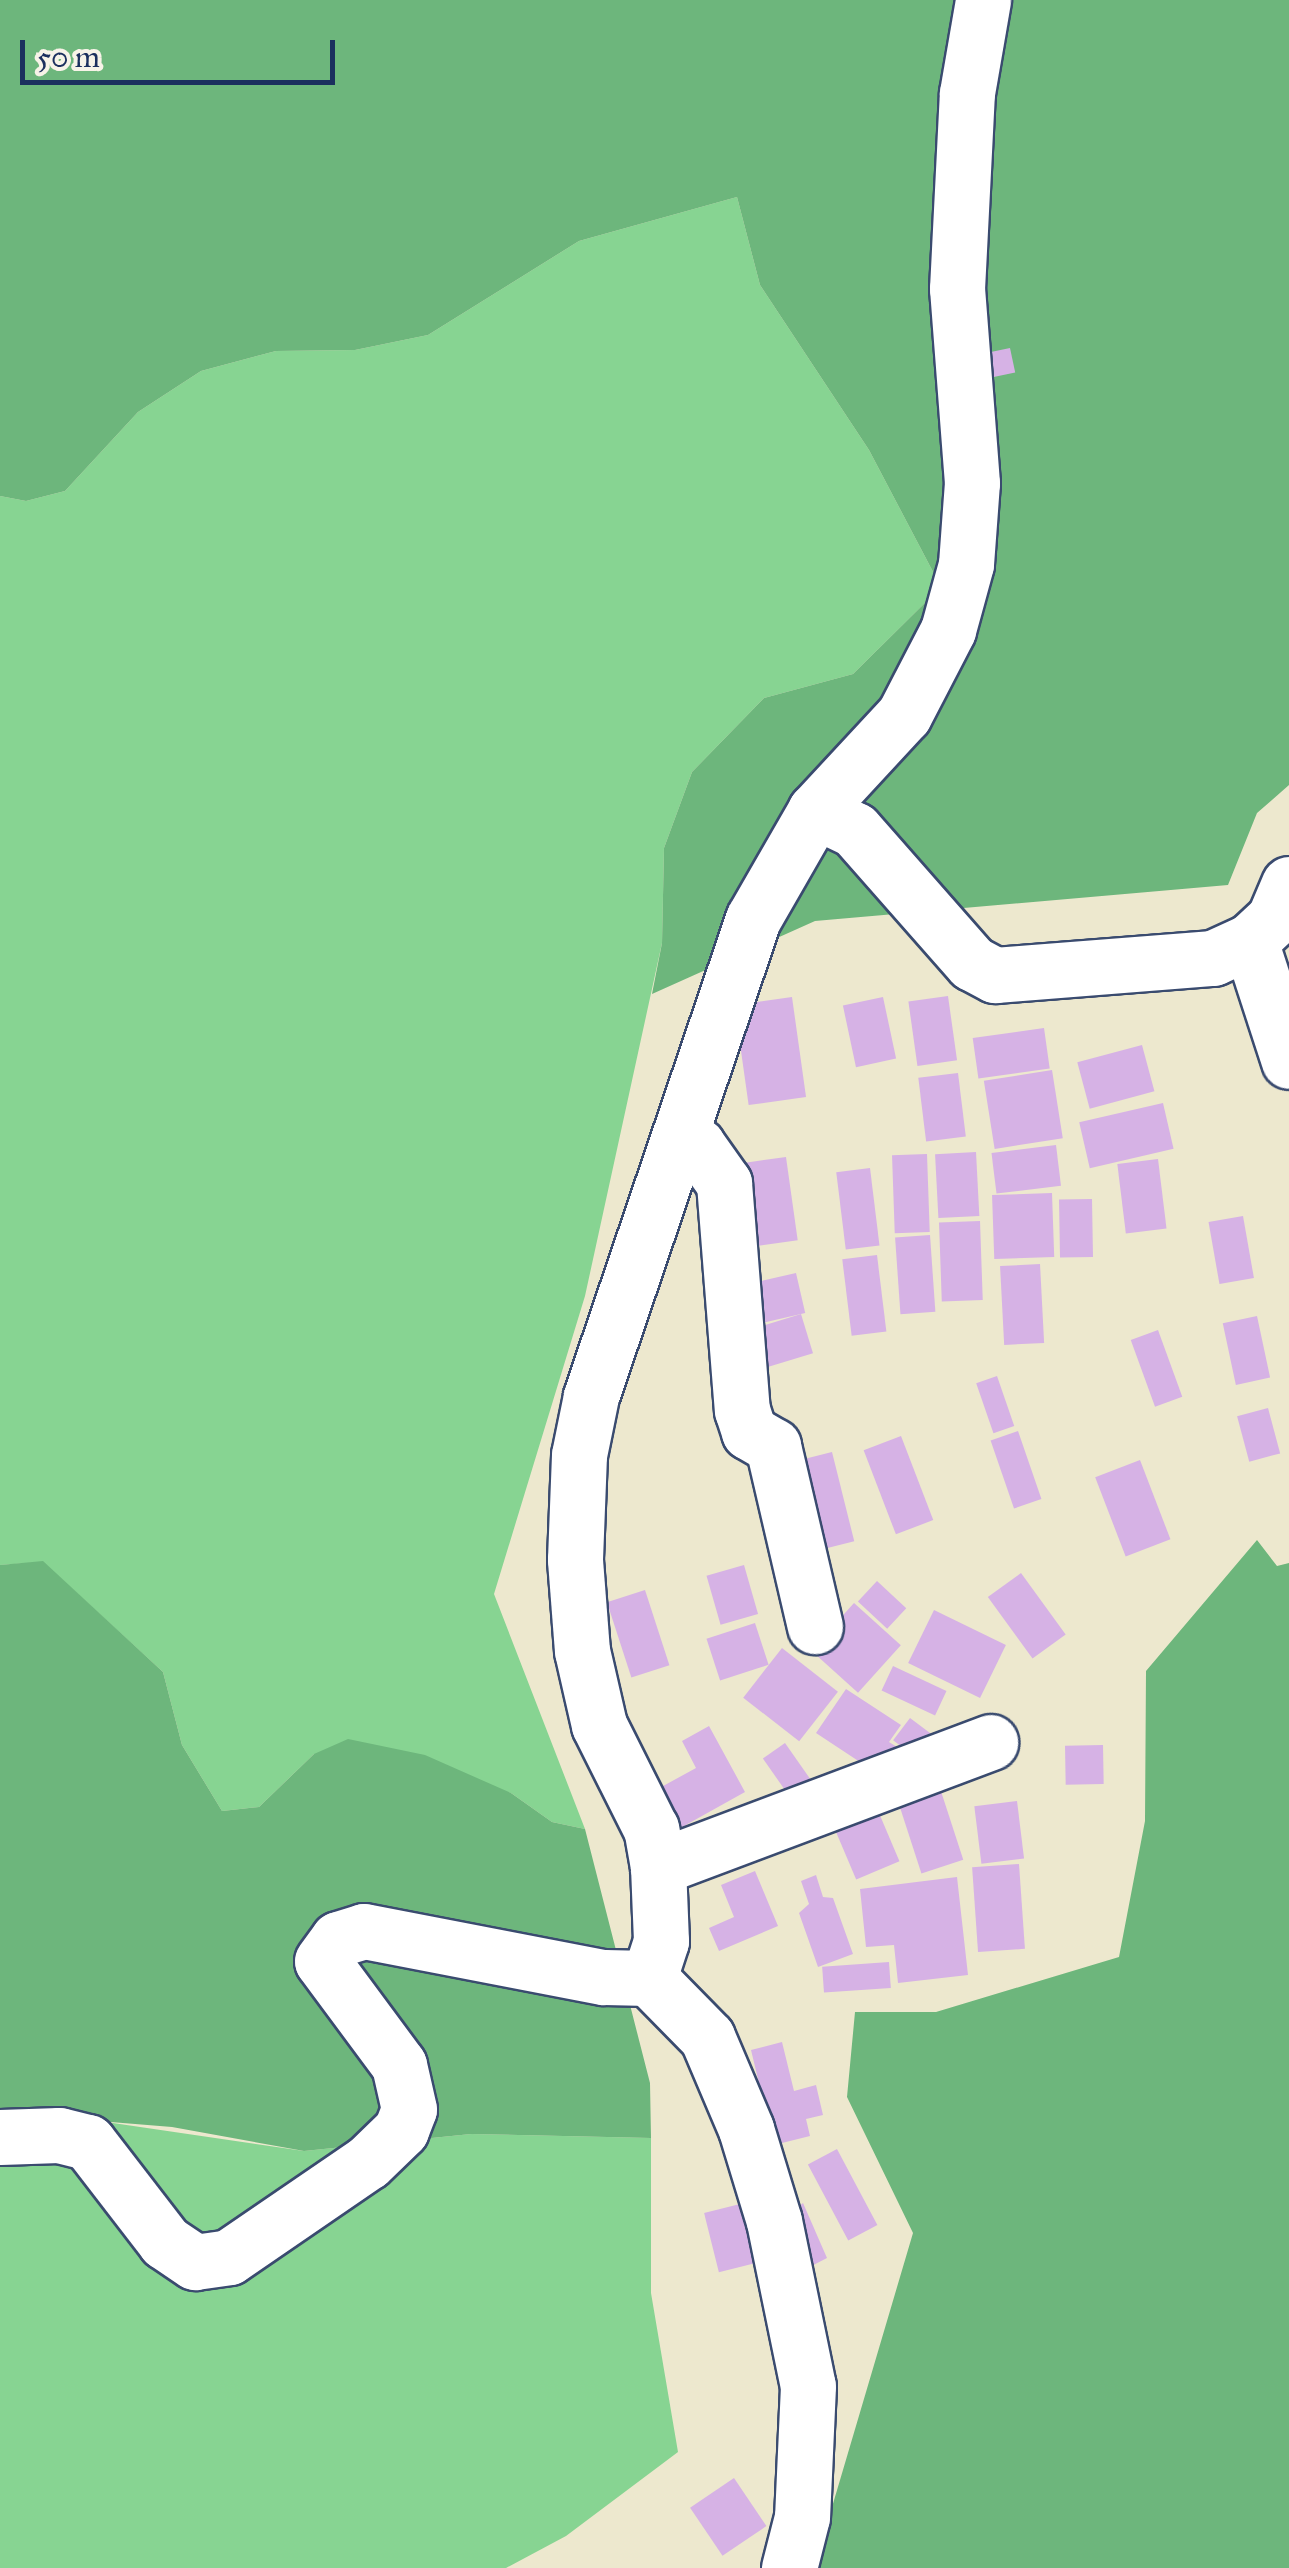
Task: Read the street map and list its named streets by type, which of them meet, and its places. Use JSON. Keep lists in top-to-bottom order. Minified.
{"scale_bar":"50 m"}
